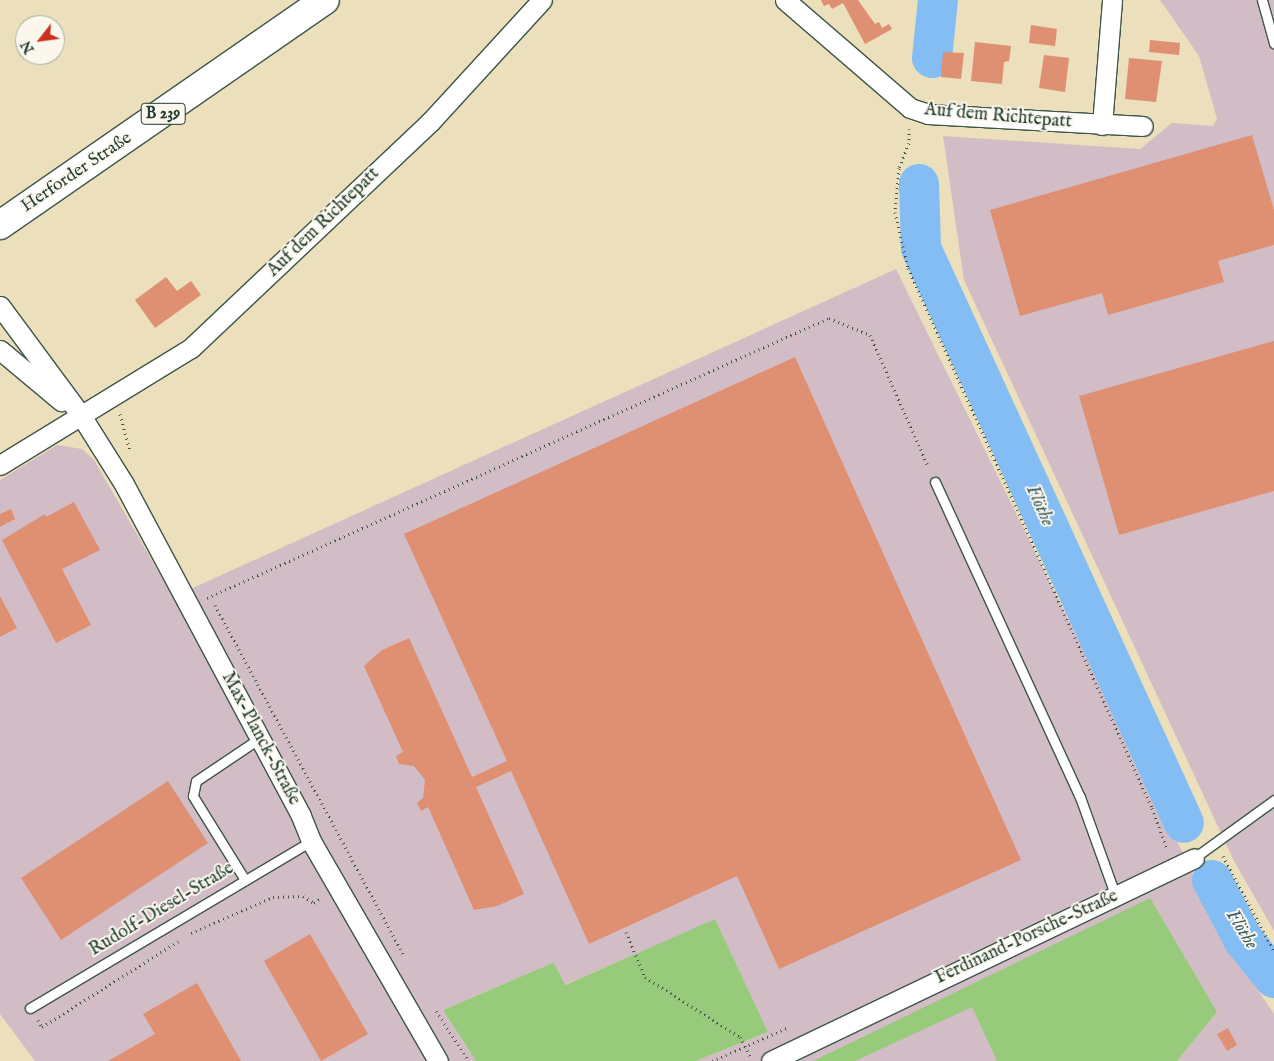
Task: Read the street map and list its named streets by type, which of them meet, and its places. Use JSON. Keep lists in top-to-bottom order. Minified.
{"streets":{"main road":["B 239","Herforder Straße"],"street":["Auf dem Richtepatt","Max-Planck-Straße","Ferdinand-Porsche-Straße"],"lane":["Rudolf-Diesel-Straße"]},"crossings":[["Auf dem Richtepatt","Max-Planck-Straße"],["Max-Planck-Straße","Rudolf-Diesel-Straße"]],"water":["Flöthe"],"north":"bottom left"}
